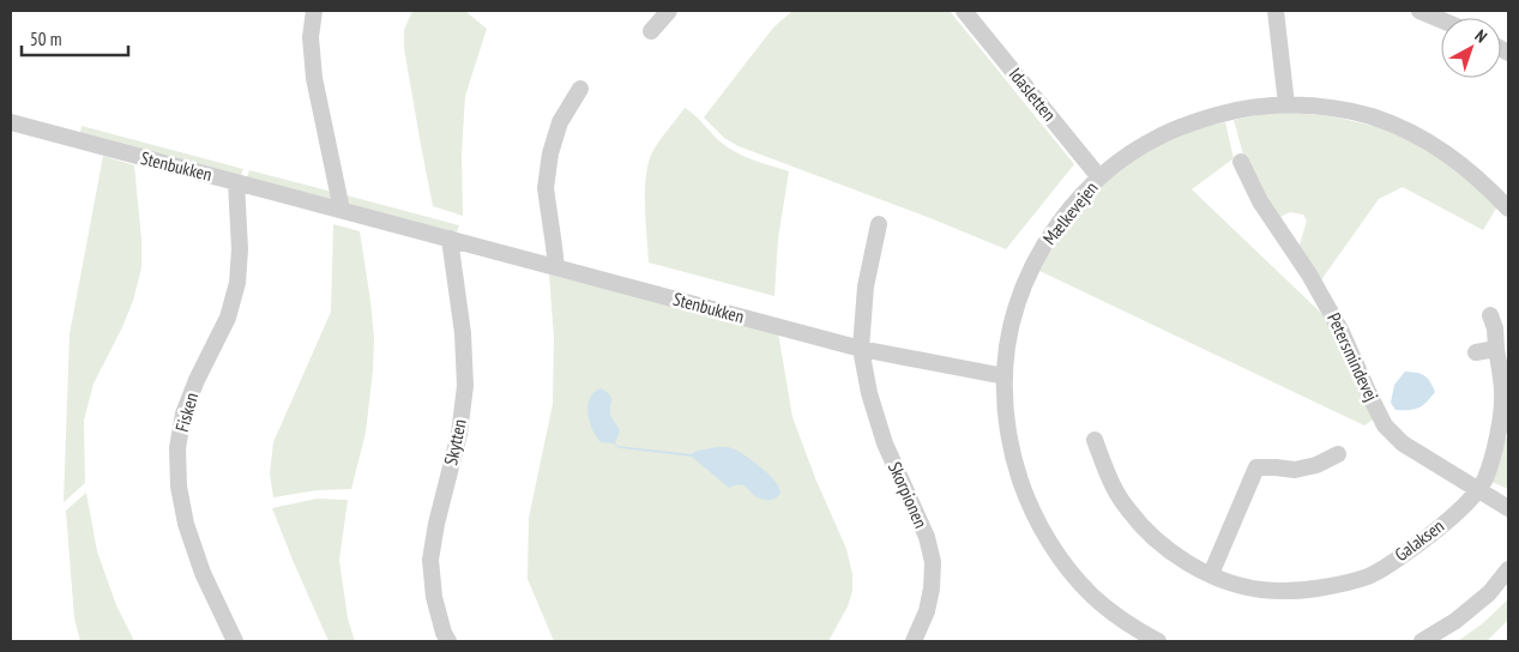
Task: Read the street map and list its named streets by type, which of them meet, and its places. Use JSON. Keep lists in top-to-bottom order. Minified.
{"streets":{"street":["Idasletten","Stenbukken","Mælkevejen","Petersmindevej","Fisken","Skytten","Skorpionen","Galaksen"]},"crossings":[["Idasletten","Mælkevejen"],["Stenbukken","Mælkevejen"],["Stenbukken","Fisken"],["Stenbukken","Skytten"],["Stenbukken","Skorpionen"],["Petersmindevej","Galaksen"]],"scale_bar":"50 m","north":"top right"}
